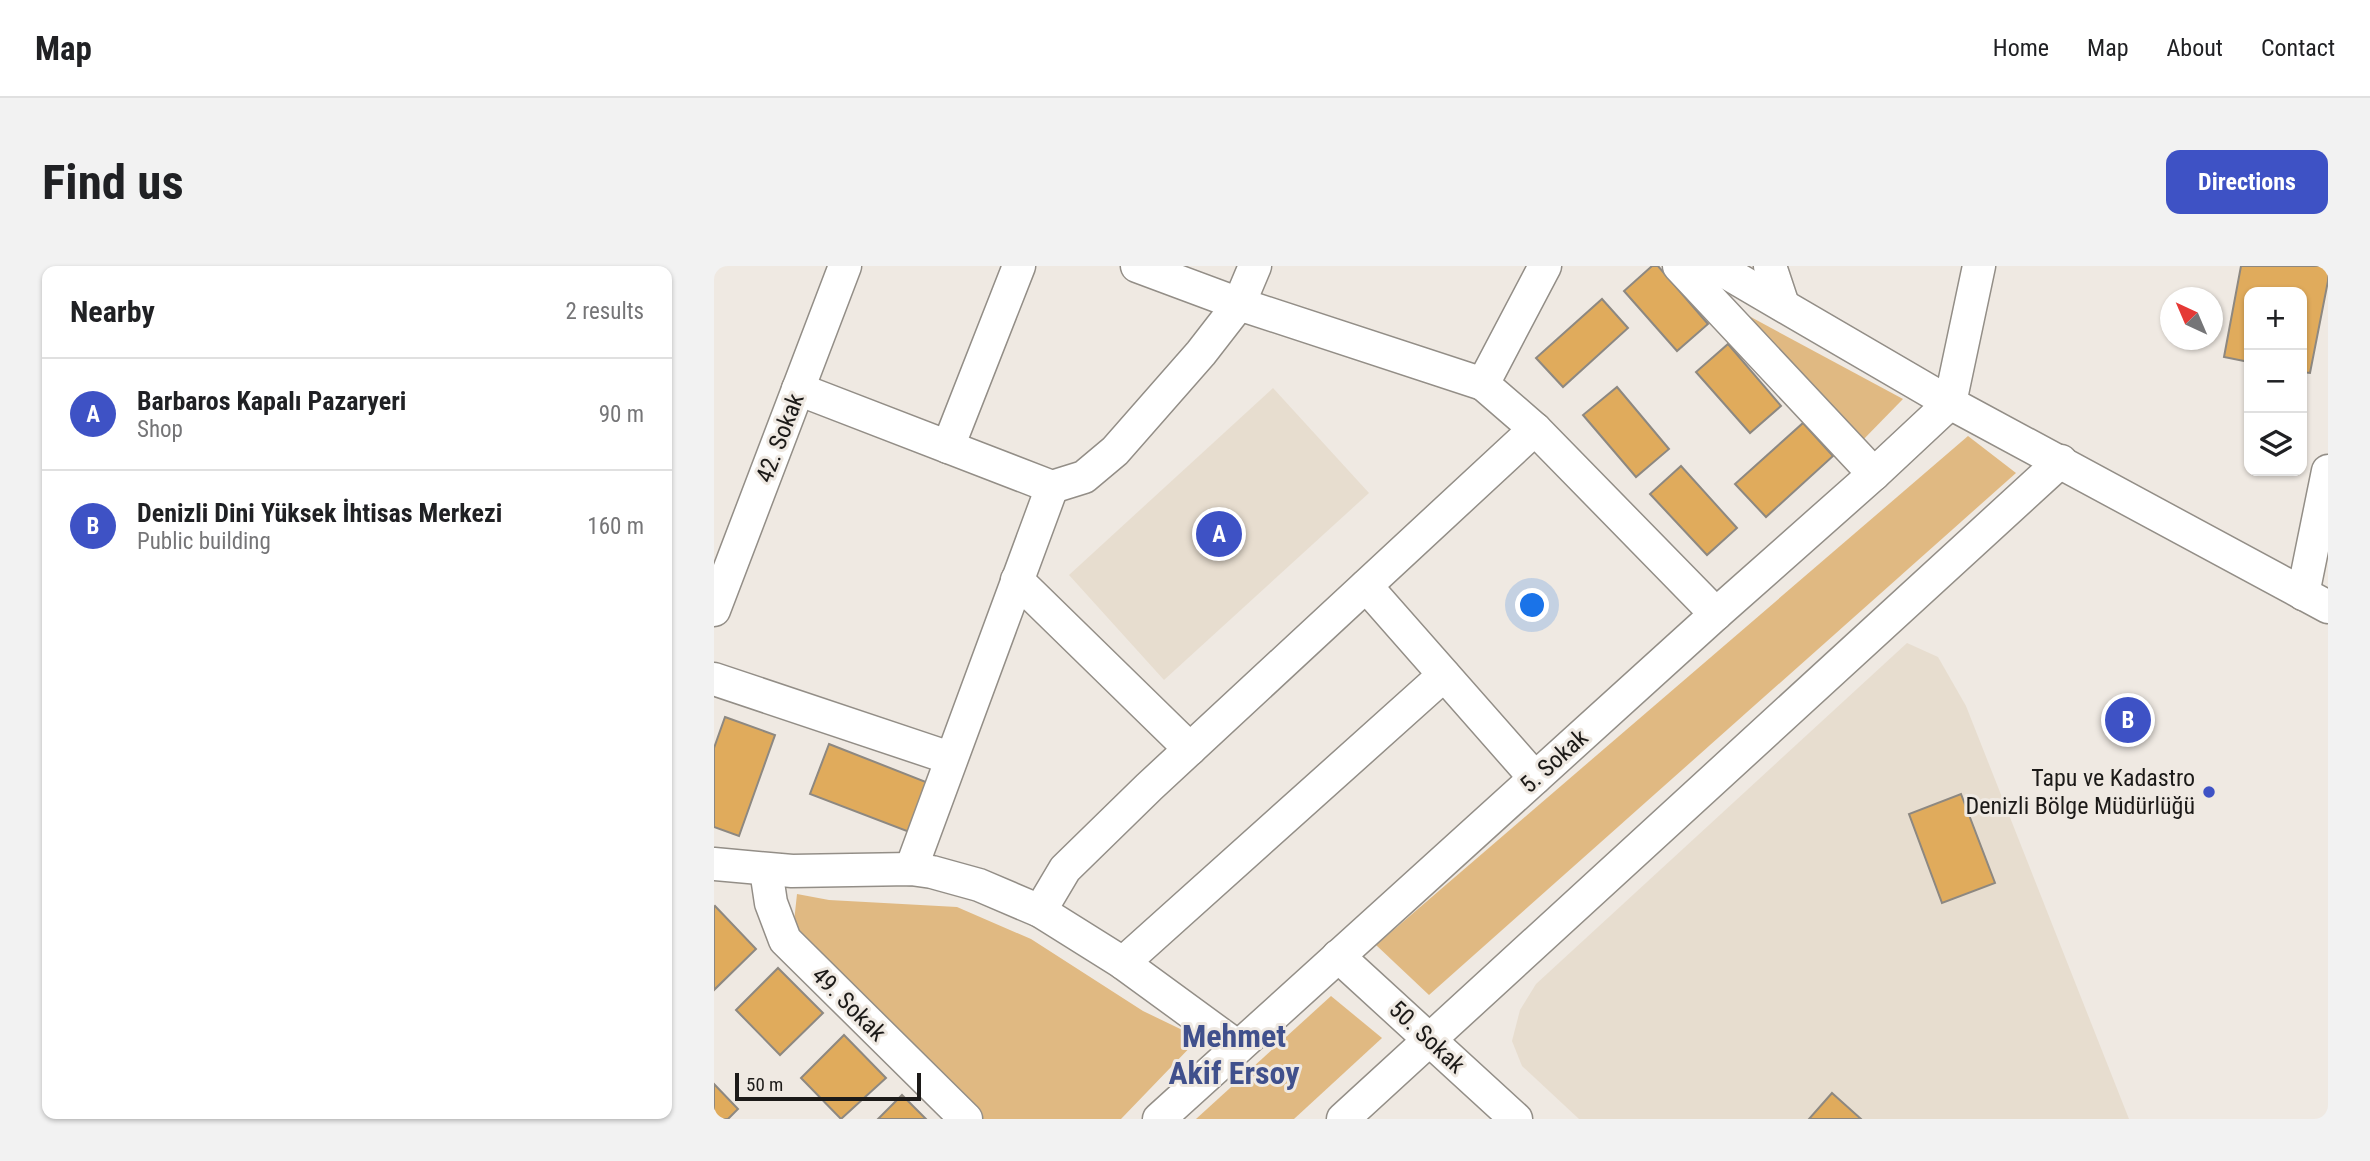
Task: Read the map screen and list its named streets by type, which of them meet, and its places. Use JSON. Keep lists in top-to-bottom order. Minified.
{"streets":{"street":["42. Sokak","5. Sokak","49. Sokak","50. Sokak"]},"crossings":[["5. Sokak","50. Sokak"]],"districts":["Mehmet Akif Ersoy"],"places":["Tapu ve Kadastro Denizli Bölge Müdürlüğü"],"scale_bar":"50 m","north":"top left","page":{"header":"Map","nav":["Home","Map","About","Contact"],"buttons":"Directions","title":"Find us","heading":["Nearby","2 results"],"map_buttons":["+","−"],"list":[{"mark":"A","name":"Barbaros Kapalı Pazaryeri","note":"Shop","value":"90 m"},{"mark":"B","name":"Denizli Dini Yüksek İhtisas Merkezi","note":"Public building","value":"160 m"}],"pins":["A","B"],"scale":"50 m"}}
